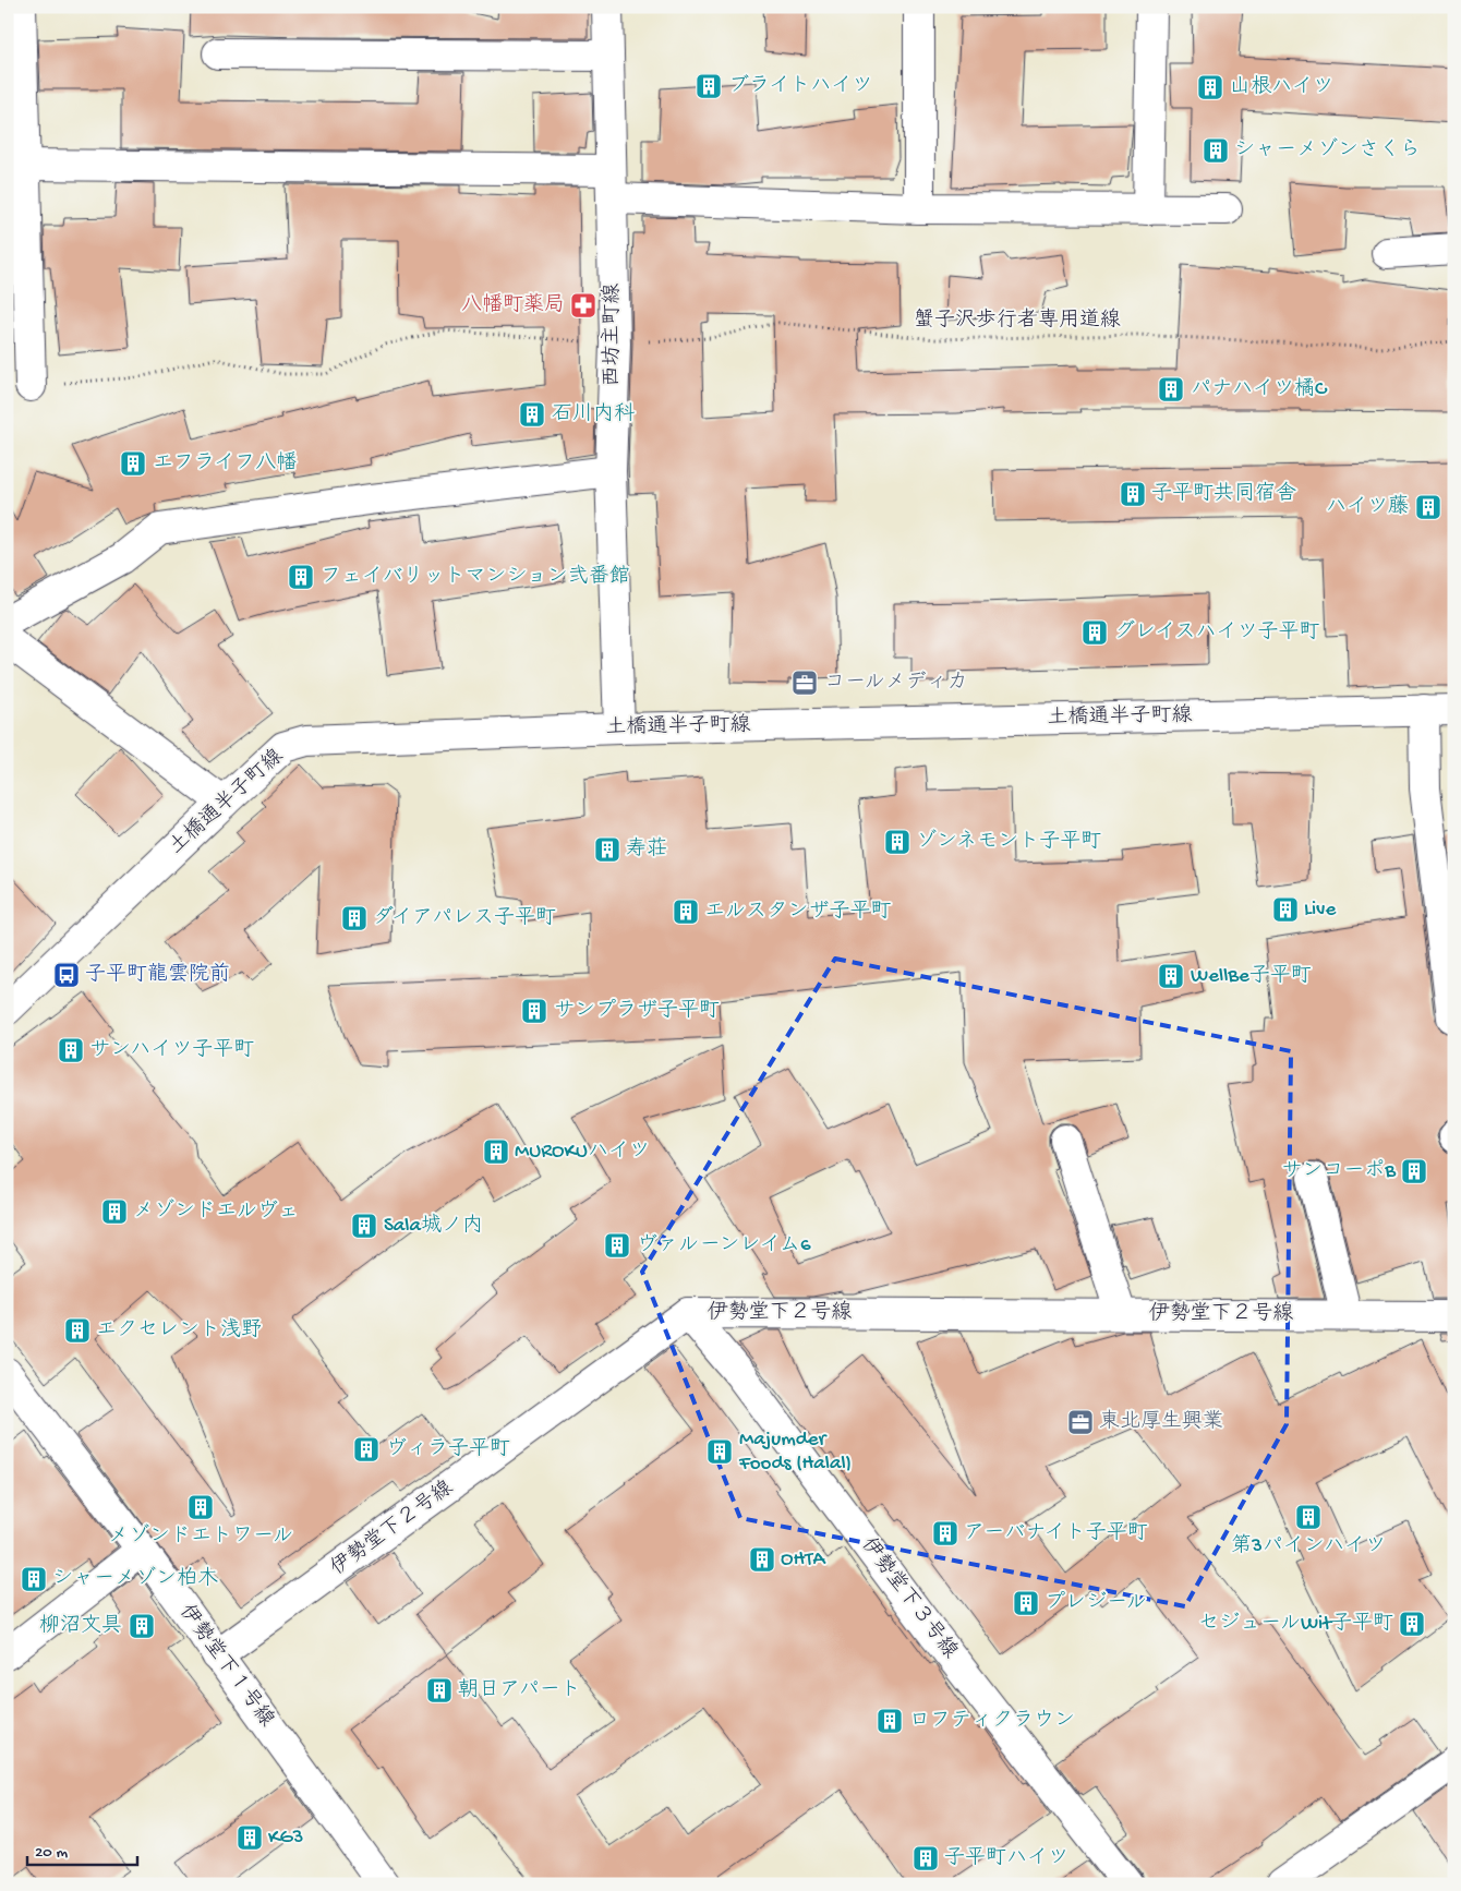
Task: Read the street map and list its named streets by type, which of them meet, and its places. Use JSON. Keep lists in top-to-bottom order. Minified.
{"streets":{"street":["西坊主町線","土橋通半子町線","伊勢堂下２号線","伊勢堂下３号線","伊勢堂下１号線"],"path":["蟹子沢歩行者専用道線"]},"crossings":[["蟹子沢歩行者専用道線","西坊主町線"],["西坊主町線","土橋通半子町線"],["伊勢堂下２号線","伊勢堂下３号線"],["伊勢堂下２号線","伊勢堂下１号線"]],"places":{"building":["ブライトハイツ","山根ハイツ","シャーメゾンさくら","パナハイツ橘C","石川内科","エフライフ八幡","子平町共同宿舎","ハイツ藤","フェイバリットマンション弐番館","グレイスハイツ子平町","ゾンネモント子平町","寿荘","Live","エルスタンザ子平町","ダイアパレス子平町","WellBe子平町","サンプラザ子平町","サンハイツ子平町","MUROKUハイツ","サンコーポB","メゾンドエルヴェ","Sala城ノ内","ヴァルーンレイム6","エクセレント浅野","ヴィラ子平町","Majumder Foods (Halal)","メゾンドエトワール","第3パインハイツ","アーバナイト子平町","OHTA","シャーメゾン柏木","プレジール","セジュールWit子平町","柳沼文具","朝日アパート","ロフティクラウン","KG3","子平町ハイツ"],"pharmacy":["八幡町薬局"],"office":["コールメディカ","東北厚生興業"],"bus stop":["子平町龍雲院前"]},"scale_bar":"20 m"}
